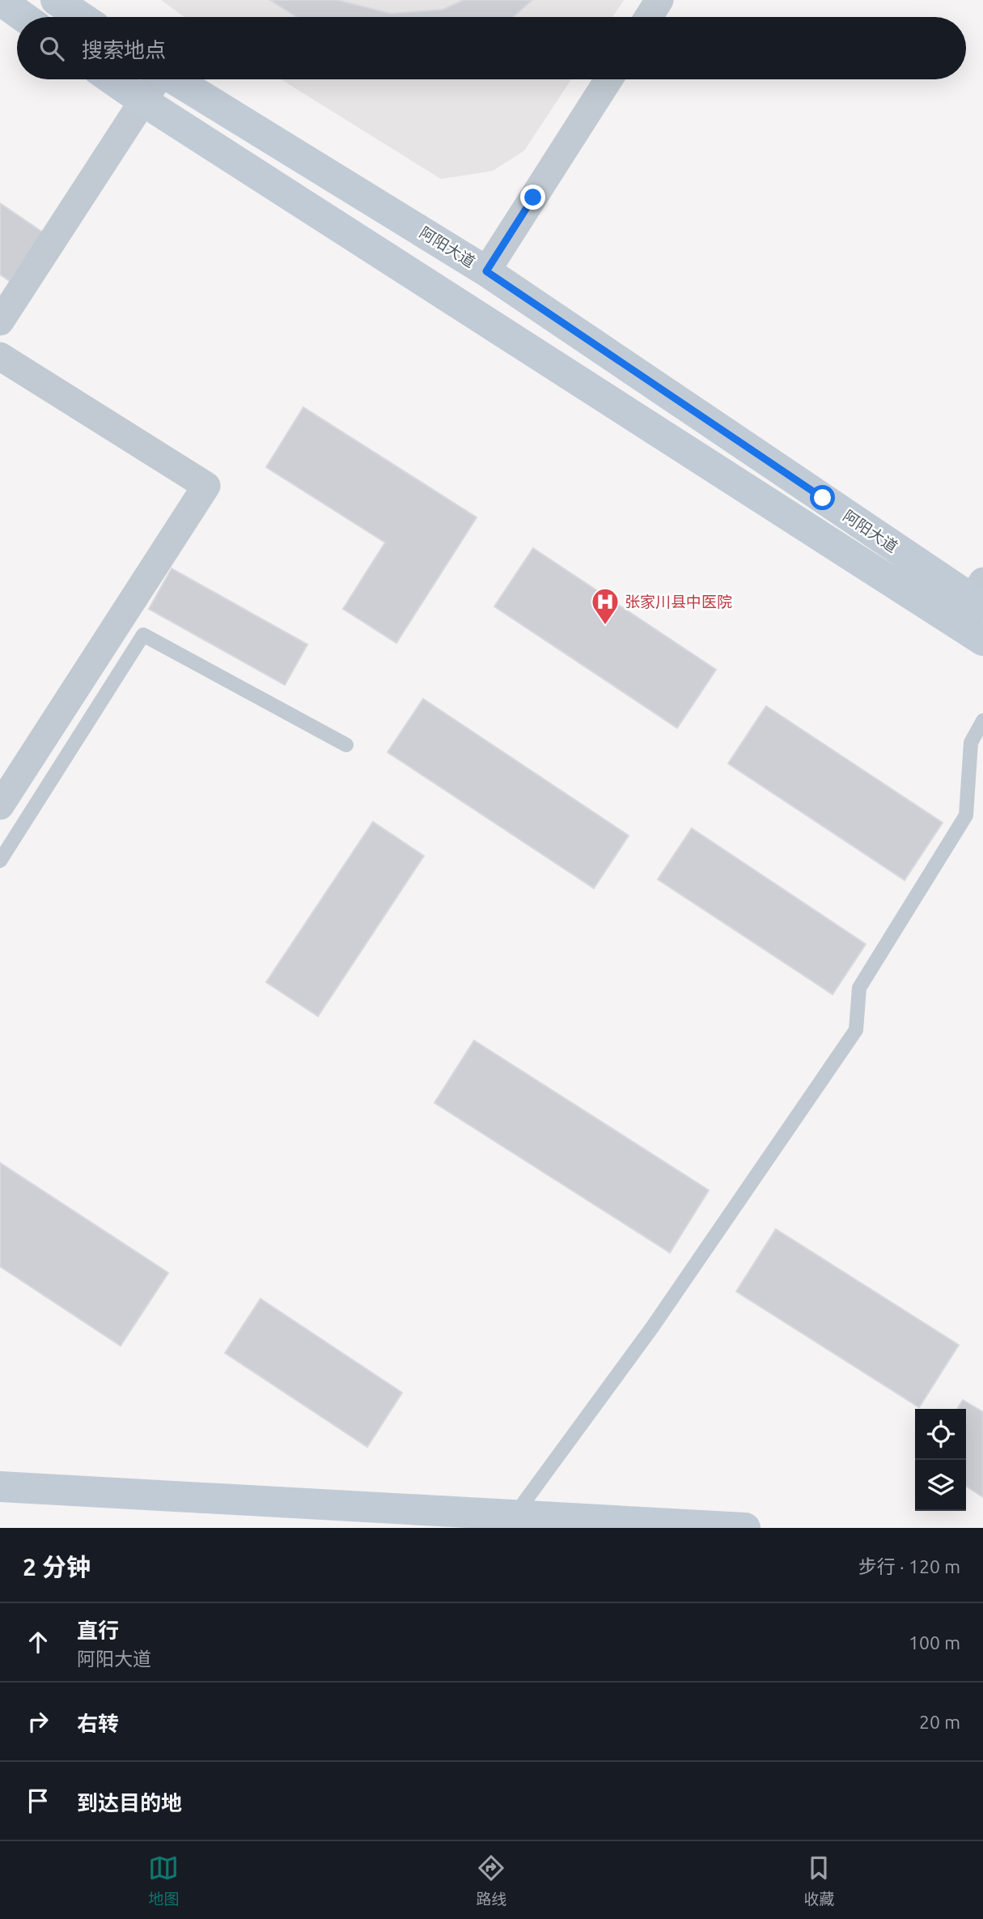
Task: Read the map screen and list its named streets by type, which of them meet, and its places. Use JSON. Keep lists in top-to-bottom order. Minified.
{"streets":{"main road":["阿阳大道"]},"places":{"hospital":["张家川县中医院"]},"page":{"search":"搜索地点","heading":["2 分钟","步行 · 120 m"],"list":[["直行","阿阳大道","100 m"],["右转","20 m"],"到达目的地"],"nav":["地图","路线","收藏"]}}
